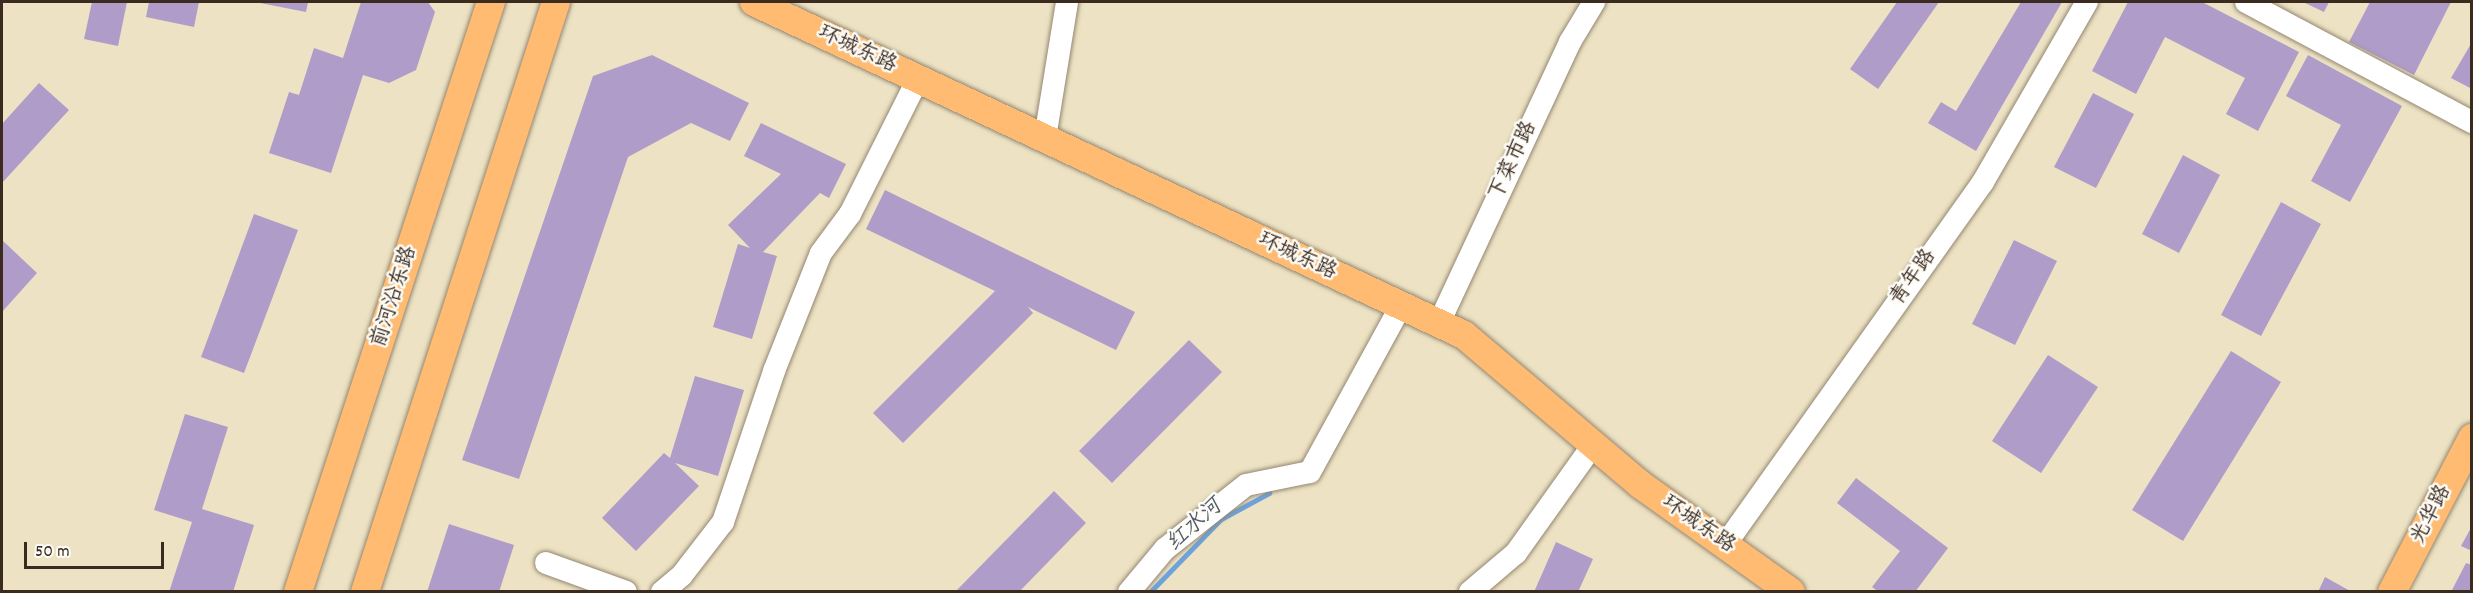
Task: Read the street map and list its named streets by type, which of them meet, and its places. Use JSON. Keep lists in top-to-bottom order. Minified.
{"streets":{"main road":["环城东路","前河沿东路","光华路"],"street":["下菜市路","青年路"]},"crossings":[["环城东路","下菜市路"],["环城东路","青年路"]],"water":["红水河"],"scale_bar":"50 m"}
